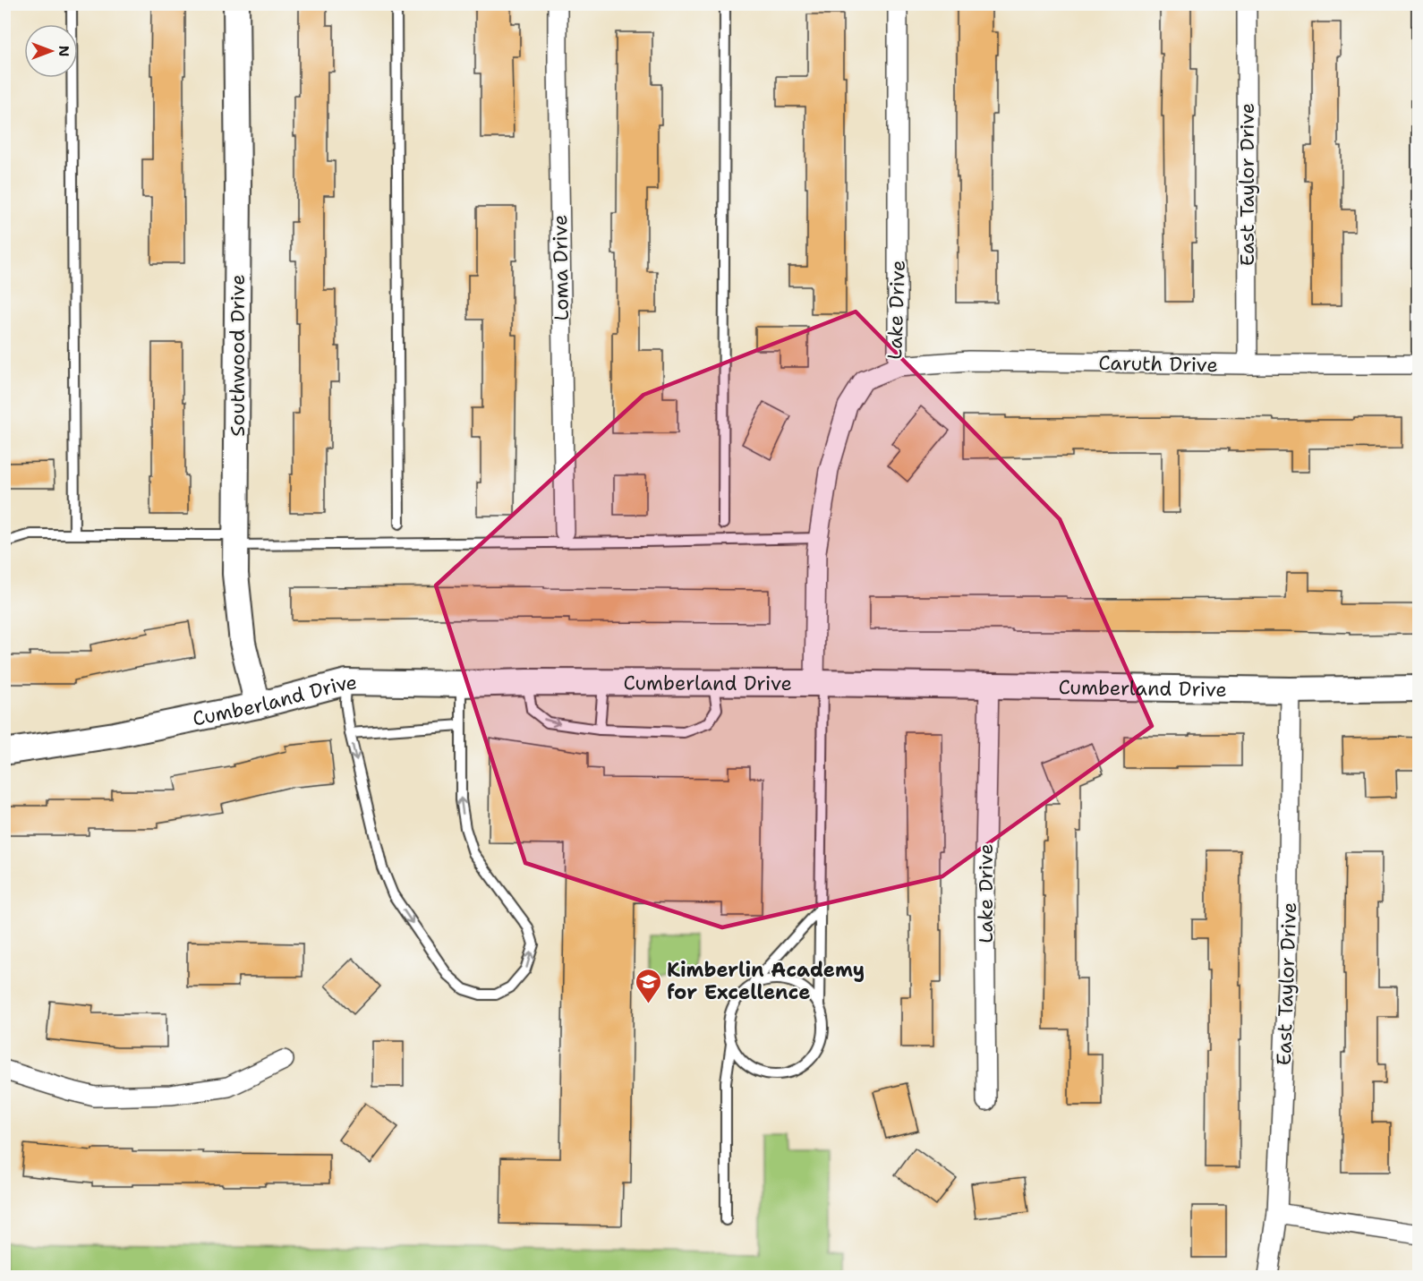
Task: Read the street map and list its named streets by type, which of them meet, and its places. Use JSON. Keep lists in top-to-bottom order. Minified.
{"streets":{"street":["East Taylor Drive","Loma Drive","Lake Drive","Southwood Drive","Caruth Drive","Cumberland Drive"]},"crossings":[["East Taylor Drive","Caruth Drive"],["East Taylor Drive","Cumberland Drive"],["Lake Drive","Caruth Drive"],["Lake Drive","Cumberland Drive"],["Southwood Drive","Cumberland Drive"]],"places":{"school or university":["Kimberlin Academy for Excellence"]},"north":"right"}
